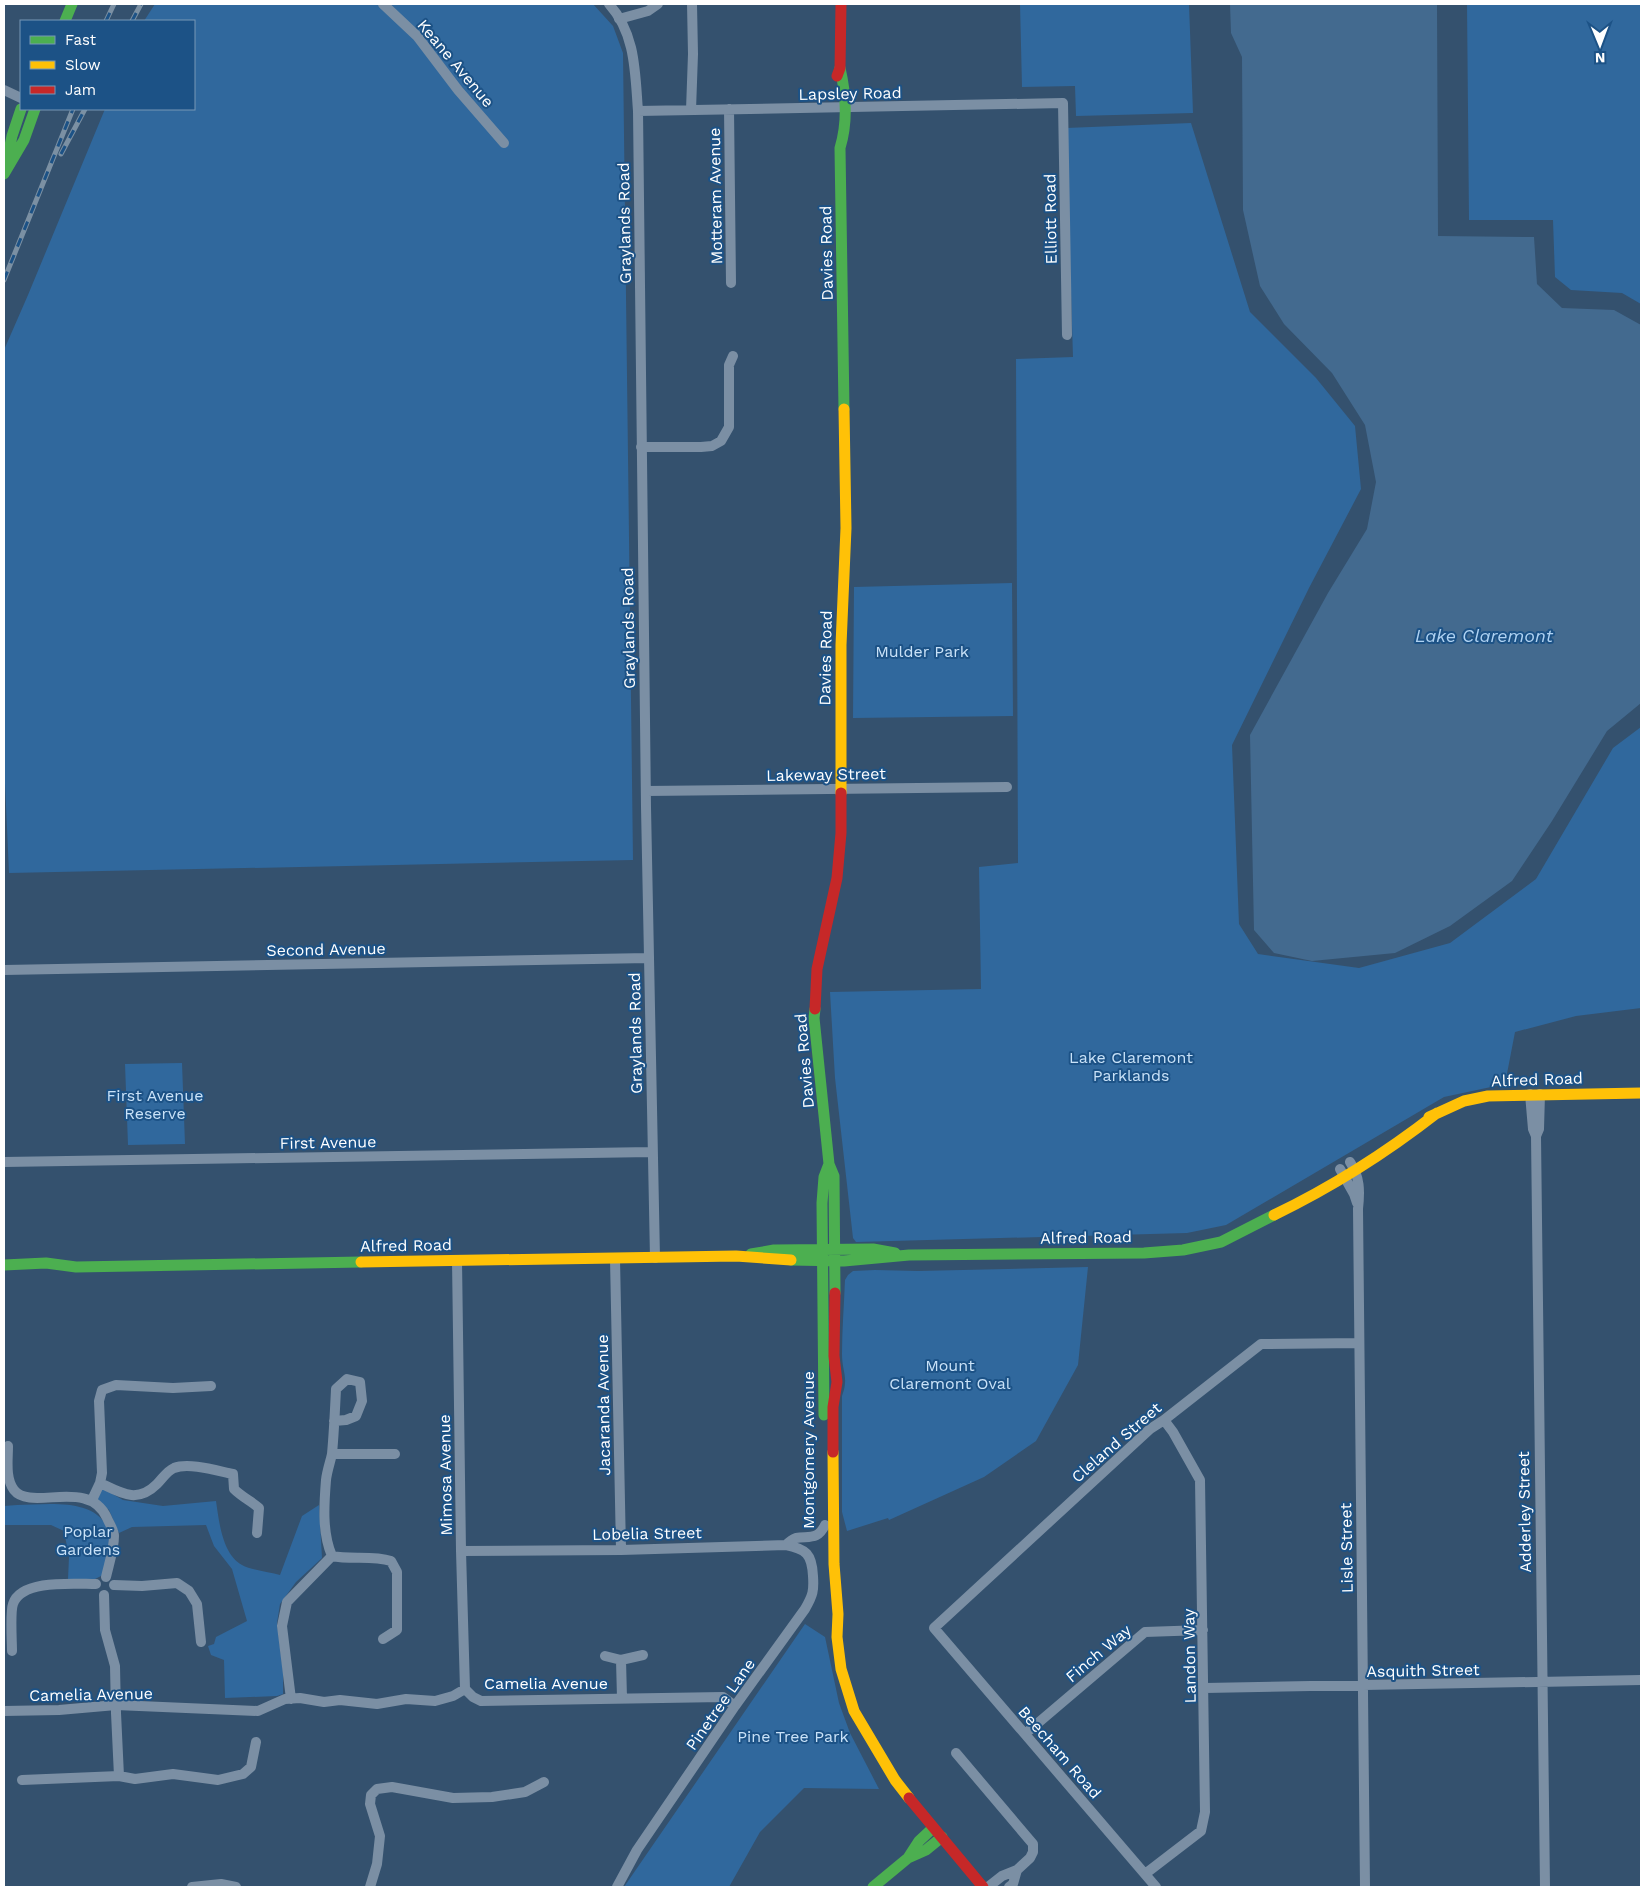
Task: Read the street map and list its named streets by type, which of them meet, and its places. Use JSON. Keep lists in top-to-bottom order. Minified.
{"streets":{"main road":["Davies Road","Alfred Road","Montgomery Avenue"],"street":["Keane Avenue","Lapsley Road","Motteram Avenue","Elliott Road","Graylands Road","Lakeway Street","Second Avenue","First Avenue","Jacaranda Avenue","Cleland Street","Mimosa Avenue","Adderley Street","Lobelia Street","Lisle Street","Finch Way","Landon Way","Asquith Street","Camelia Avenue","Pinetree Lane","Beecham Road"]},"crossings":[["Lapsley Road","Motteram Avenue"],["Lapsley Road","Elliott Road"],["Lapsley Road","Graylands Road"],["Lapsley Road","Davies Road"],["Graylands Road","Lakeway Street"],["Graylands Road","Second Avenue"],["Graylands Road","Alfred Road"],["Graylands Road","First Avenue"],["Davies Road","Lakeway Street"],["Davies Road","Alfred Road"],["Davies Road","Montgomery Avenue"],["Alfred Road","Jacaranda Avenue"],["Alfred Road","Montgomery Avenue"],["Alfred Road","Mimosa Avenue"],["Alfred Road","Adderley Street"],["Alfred Road","Lisle Street"],["Jacaranda Avenue","Lobelia Street"],["Cleland Street","Lisle Street"],["Cleland Street","Landon Way"],["Cleland Street","Beecham Road"],["Montgomery Avenue","Lobelia Street"],["Mimosa Avenue","Lobelia Street"],["Mimosa Avenue","Camelia Avenue"],["Adderley Street","Asquith Street"],["Lobelia Street","Pinetree Lane"],["Lisle Street","Asquith Street"],["Finch Way","Landon Way"],["Finch Way","Beecham Road"],["Landon Way","Asquith Street"],["Landon Way","Beecham Road"],["Camelia Avenue","Pinetree Lane"]],"water":["Lake Claremont"],"parks":["Mulder Park","Lake Claremont Parklands","First Avenue Reserve","Mount Claremont Oval","Poplar Gardens","Pine Tree Park"],"legend":["Fast","Slow","Jam"],"north":"bottom"}
